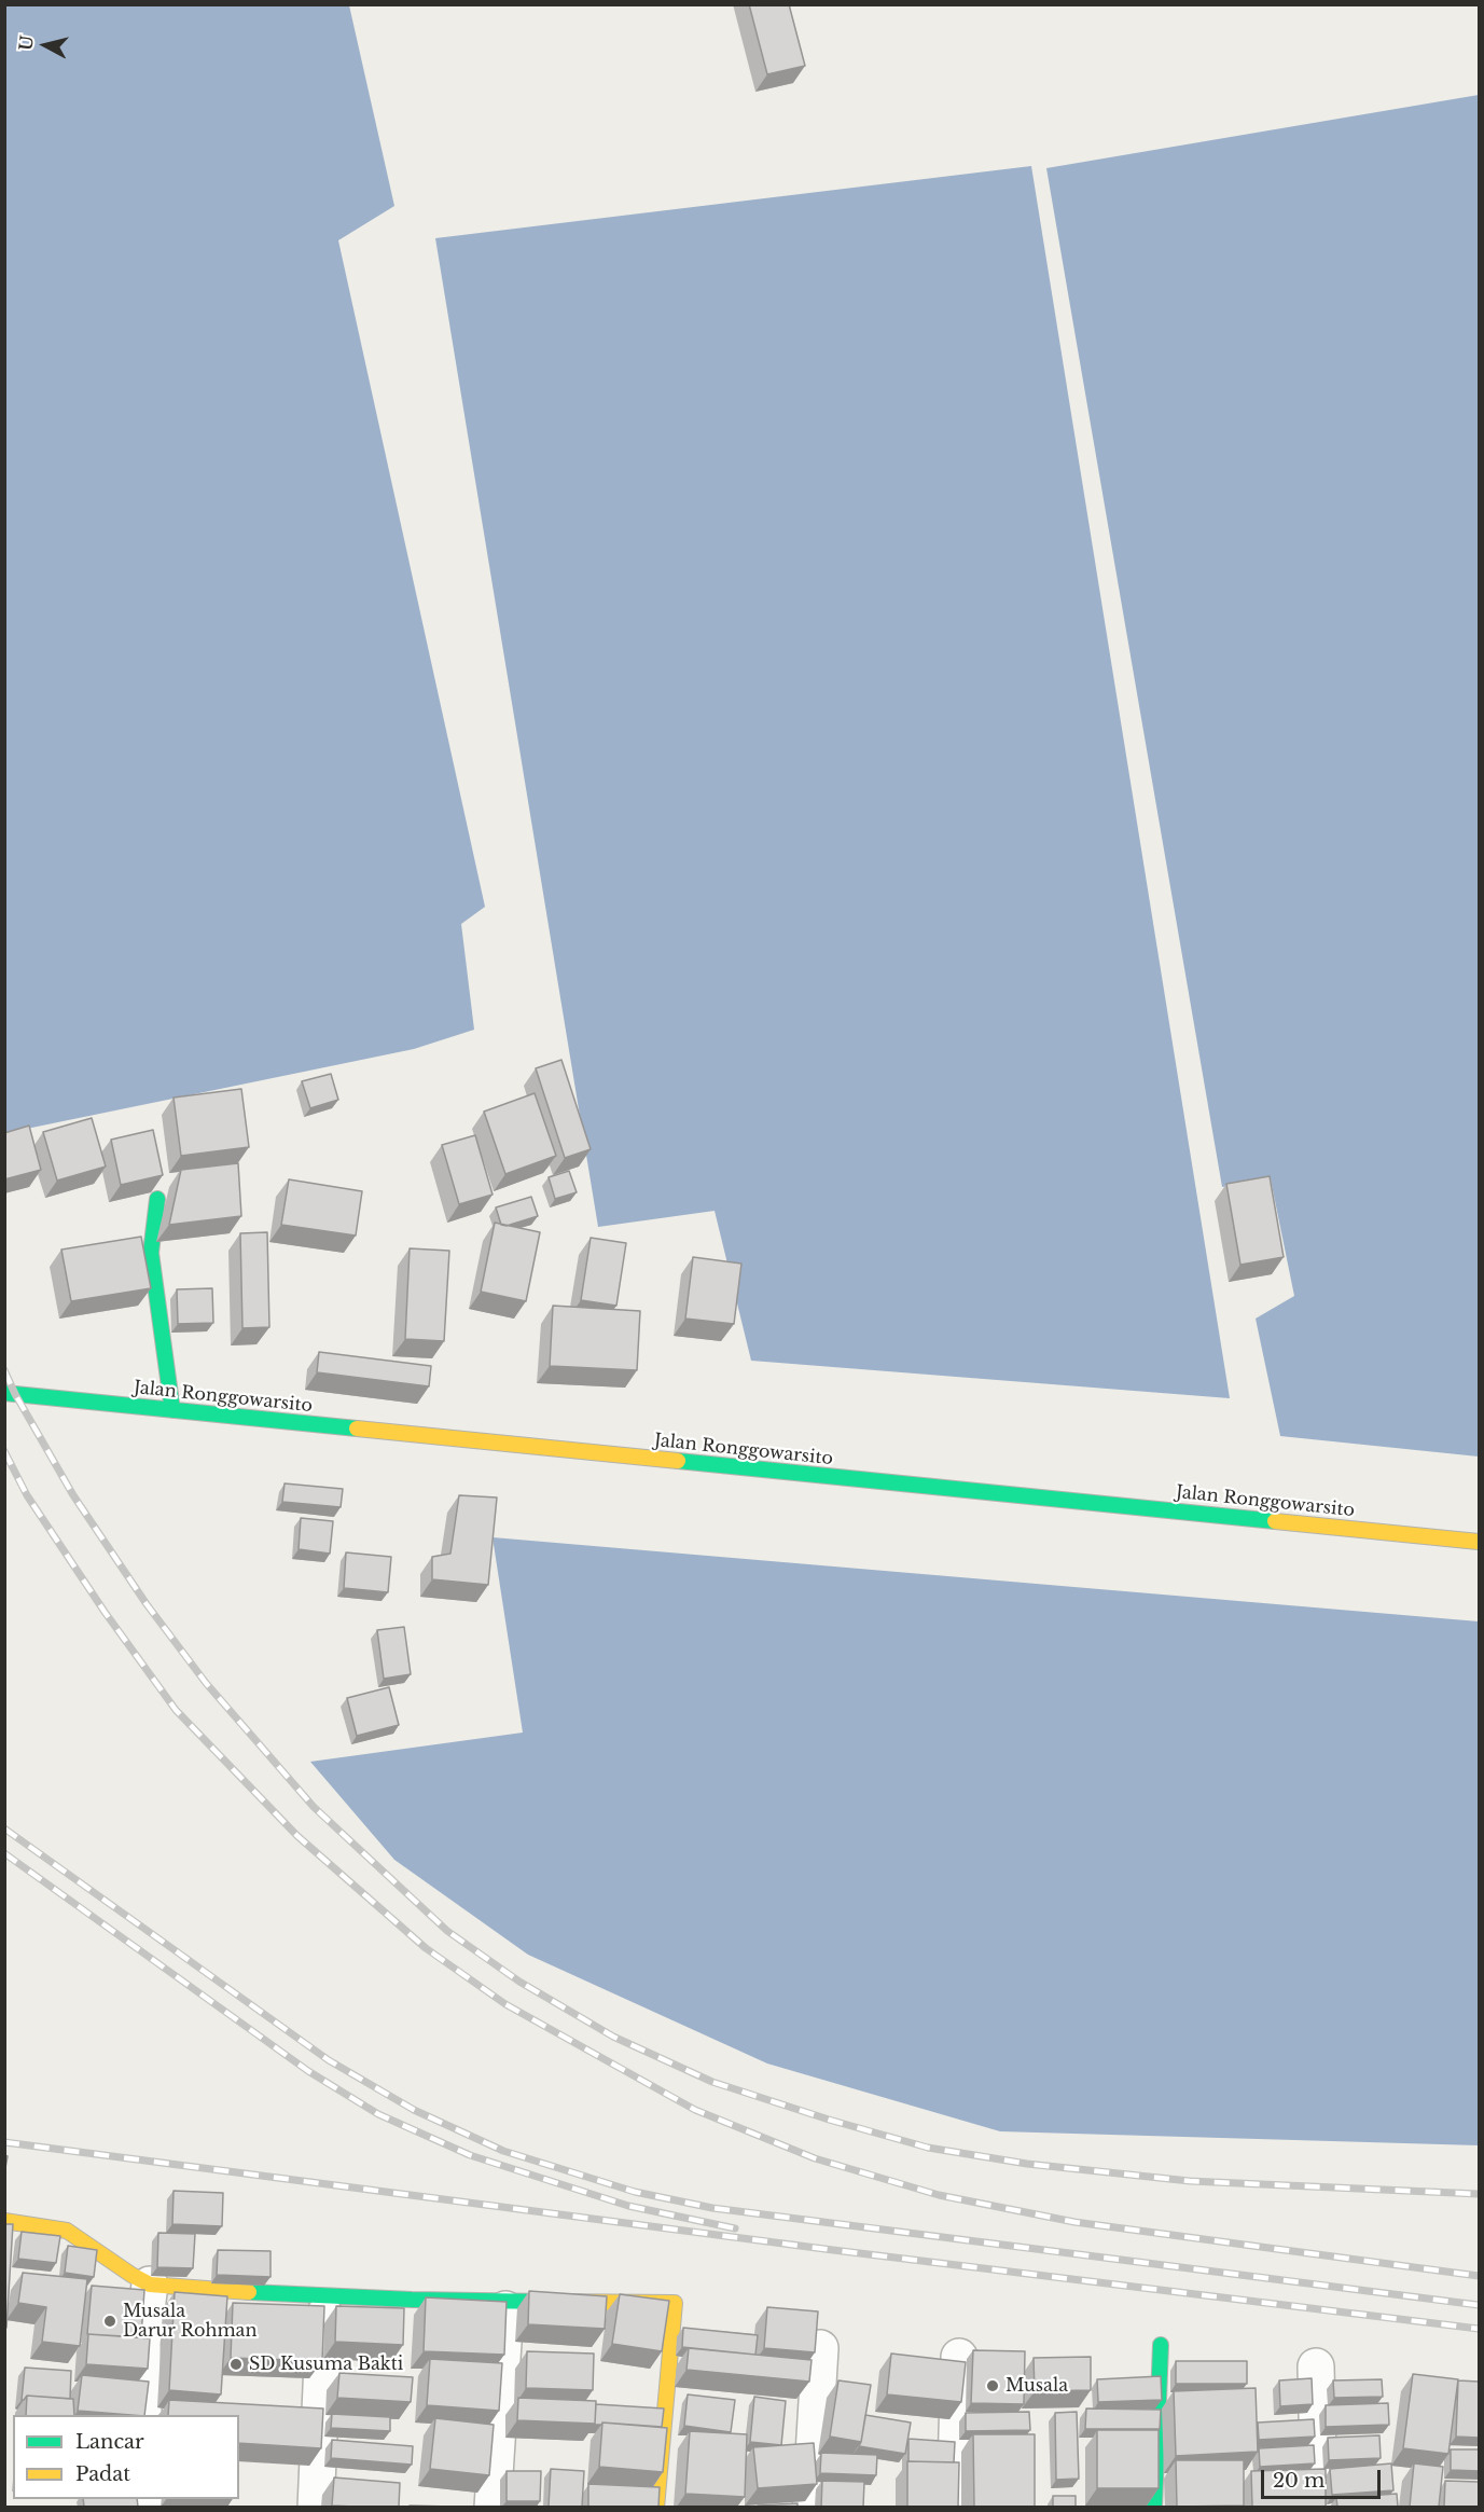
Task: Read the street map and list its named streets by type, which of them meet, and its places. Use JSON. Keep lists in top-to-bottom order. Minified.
{"streets":{"main road":["Jalan Ronggowarsito"]},"places":["Musala Darur Rohman","SD Kusuma Bakti","Musala"],"legend":["Lancar","Padat"],"scale_bar":"20 m","north":"left"}
